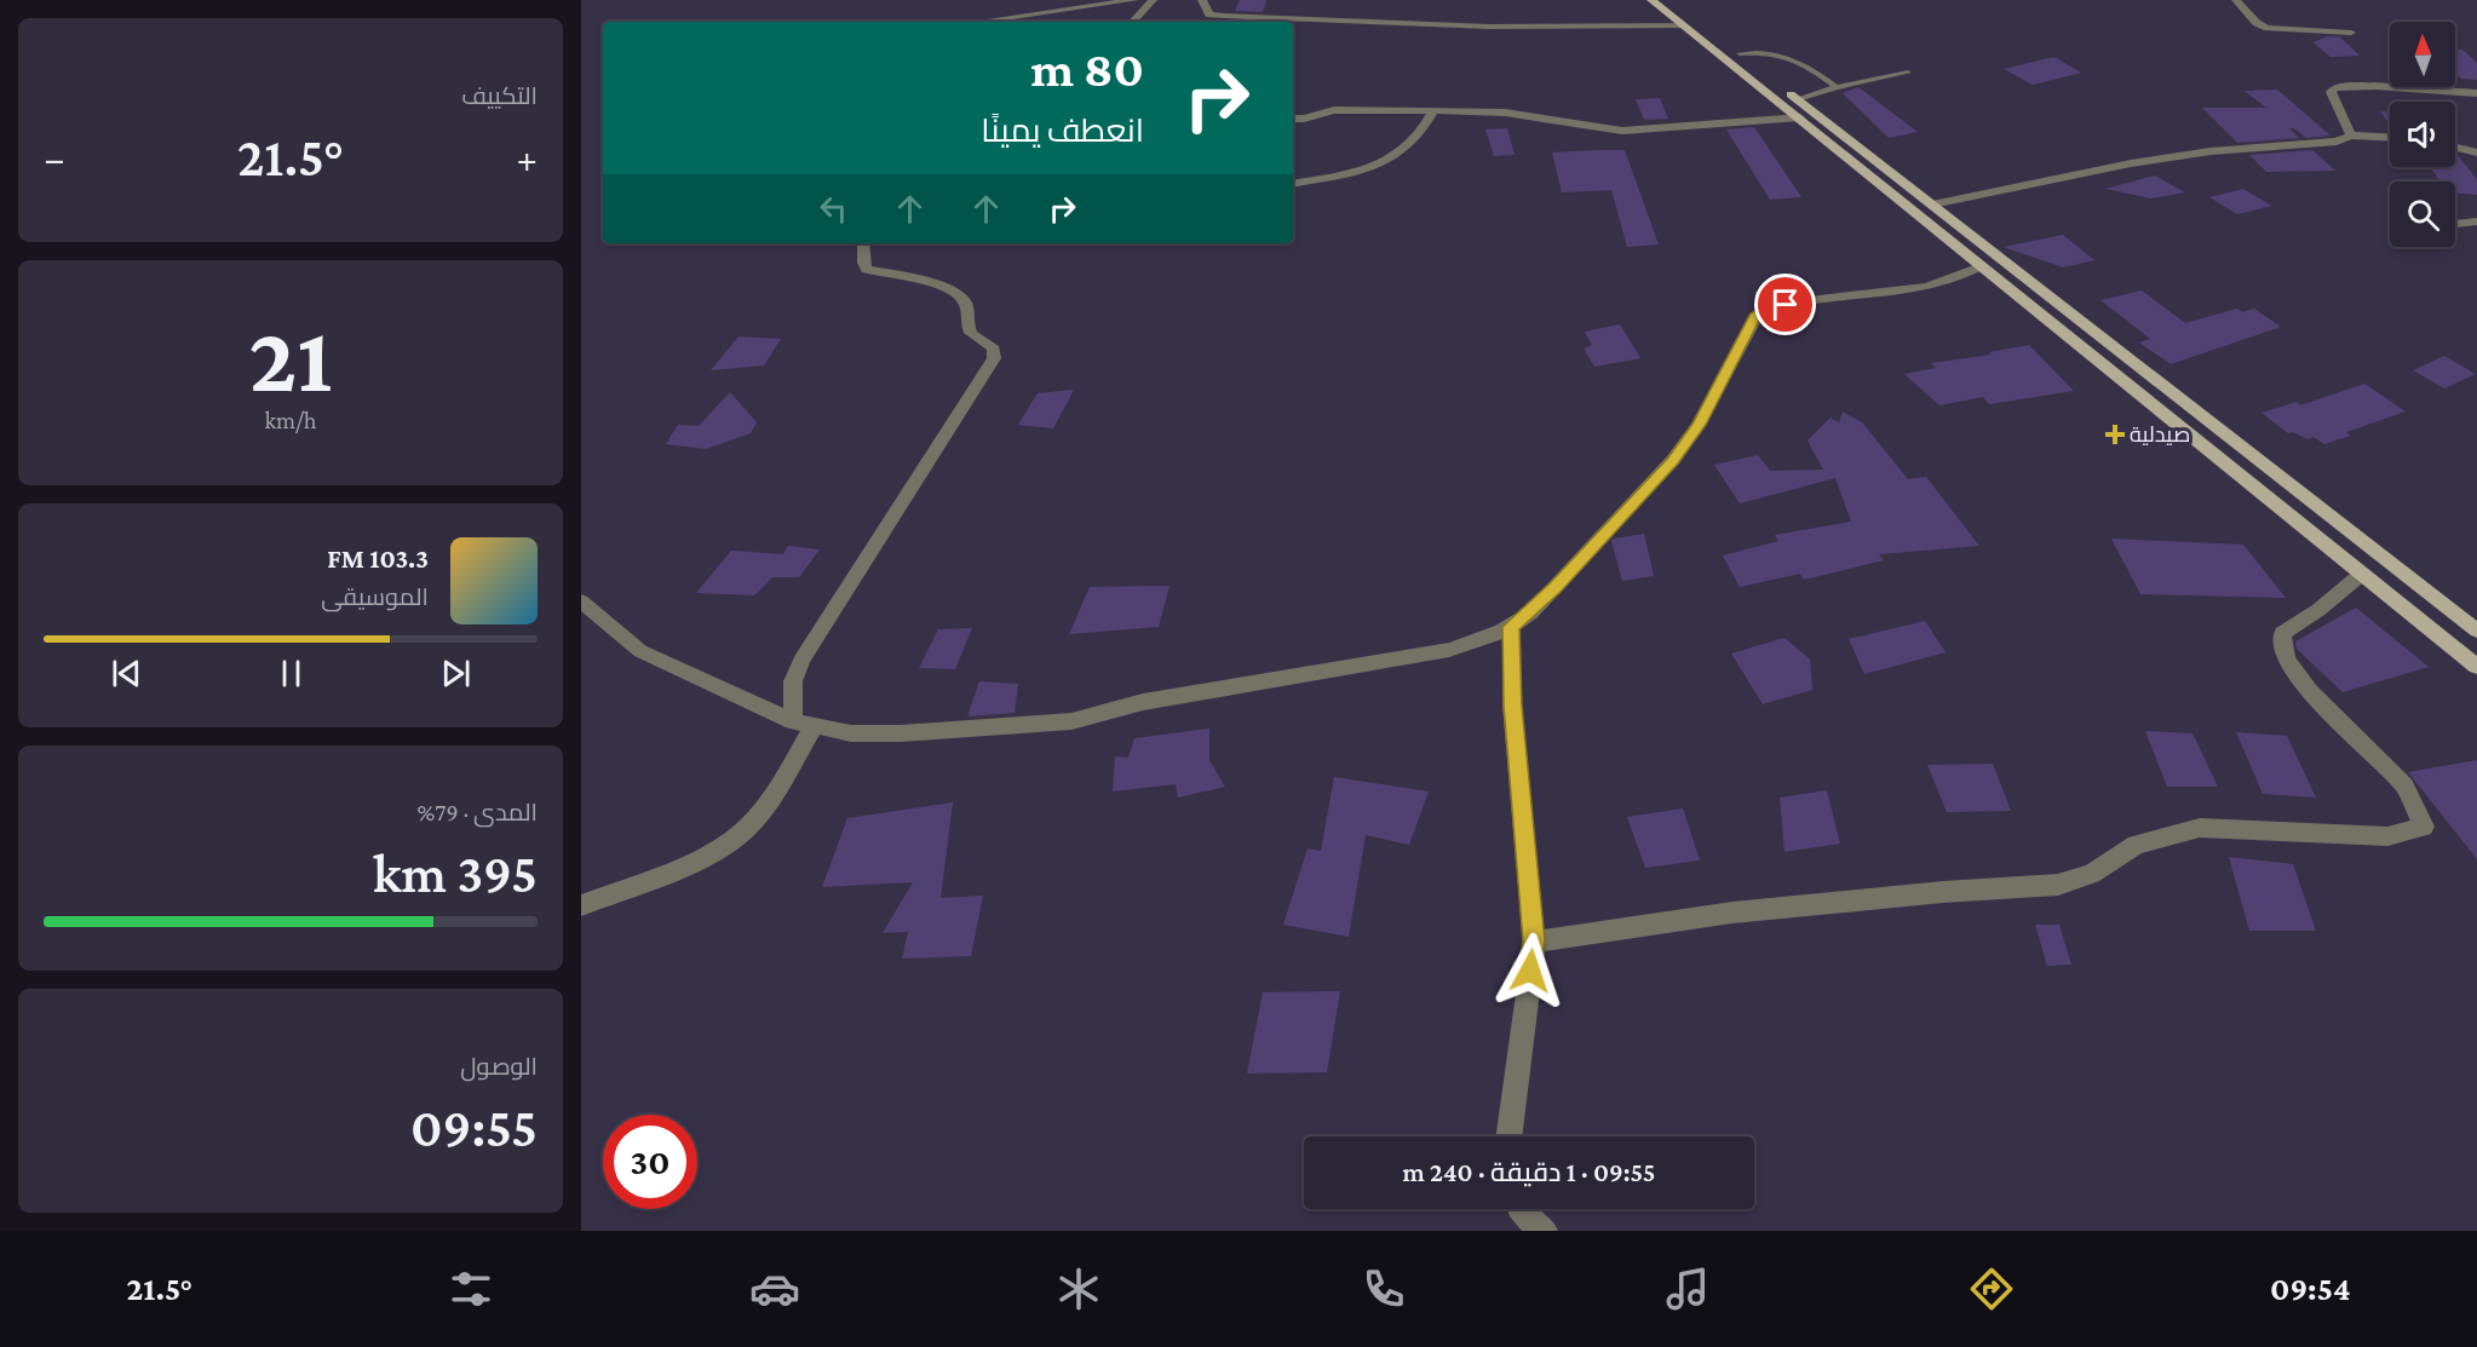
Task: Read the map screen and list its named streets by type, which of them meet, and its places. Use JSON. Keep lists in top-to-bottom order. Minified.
{"places":{"health":["صيدلية"]},"north":"top","page":{"tile":["التكييف",["21","km/h"],["المدى · 79%","395 km"],["الوصول","09:55"]],"turn":["80 m","انعطف يمينًا"],"heat":["−","21.5°","+"],"song":["103.3 FM","الموسيقى"],"limit":"30","trip":"09:55 · 1 دقيقة · 240 m","tabs":["09:54","21.5°"]}}
